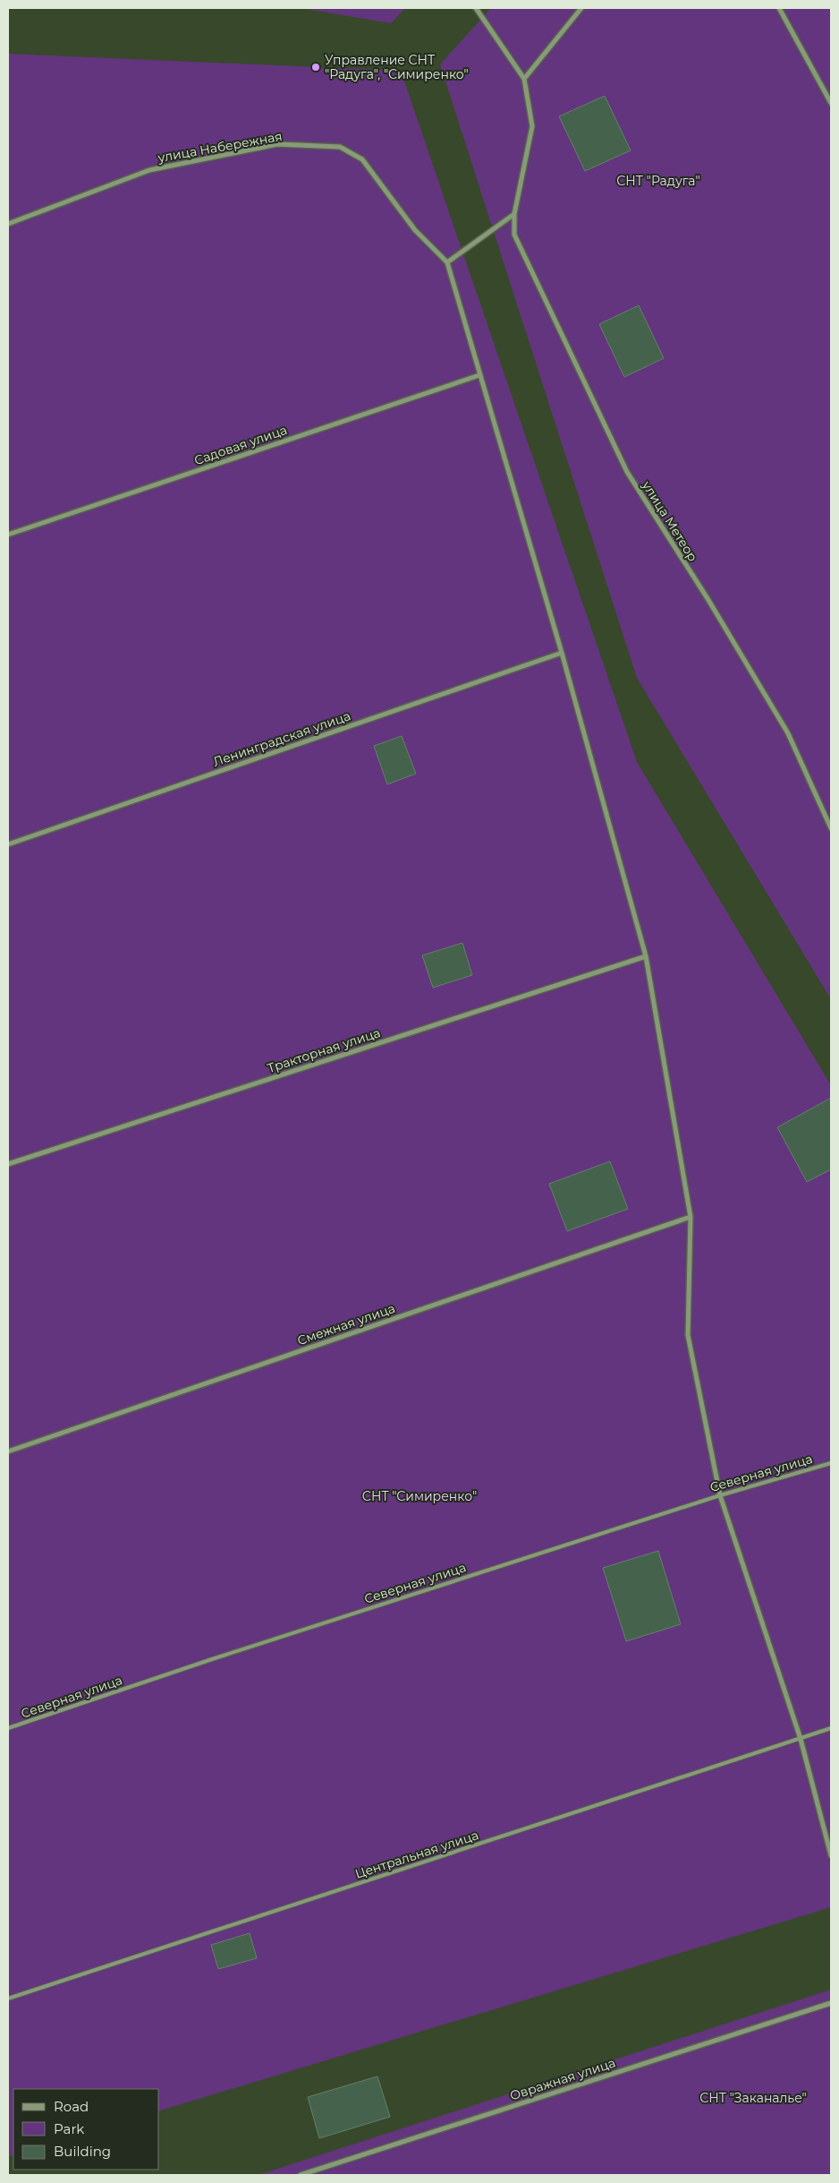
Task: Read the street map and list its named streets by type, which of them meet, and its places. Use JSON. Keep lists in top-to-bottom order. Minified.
{"streets":{"street":["улица Набережная","Садовая улица","улица Метеор","Ленинградская улица","Тракторная улица","Смежная улица","Овражная улица"],"lane":["Северная улица","Центральная улица"]},"parks":["СНТ \"Радуга\"","СНТ \"Симиренко\"","СНТ \"Заканалье\""],"places":["Управление СНТ \"Радуга\", \"Симиренко\""],"legend":["Road","Park","Building"]}
